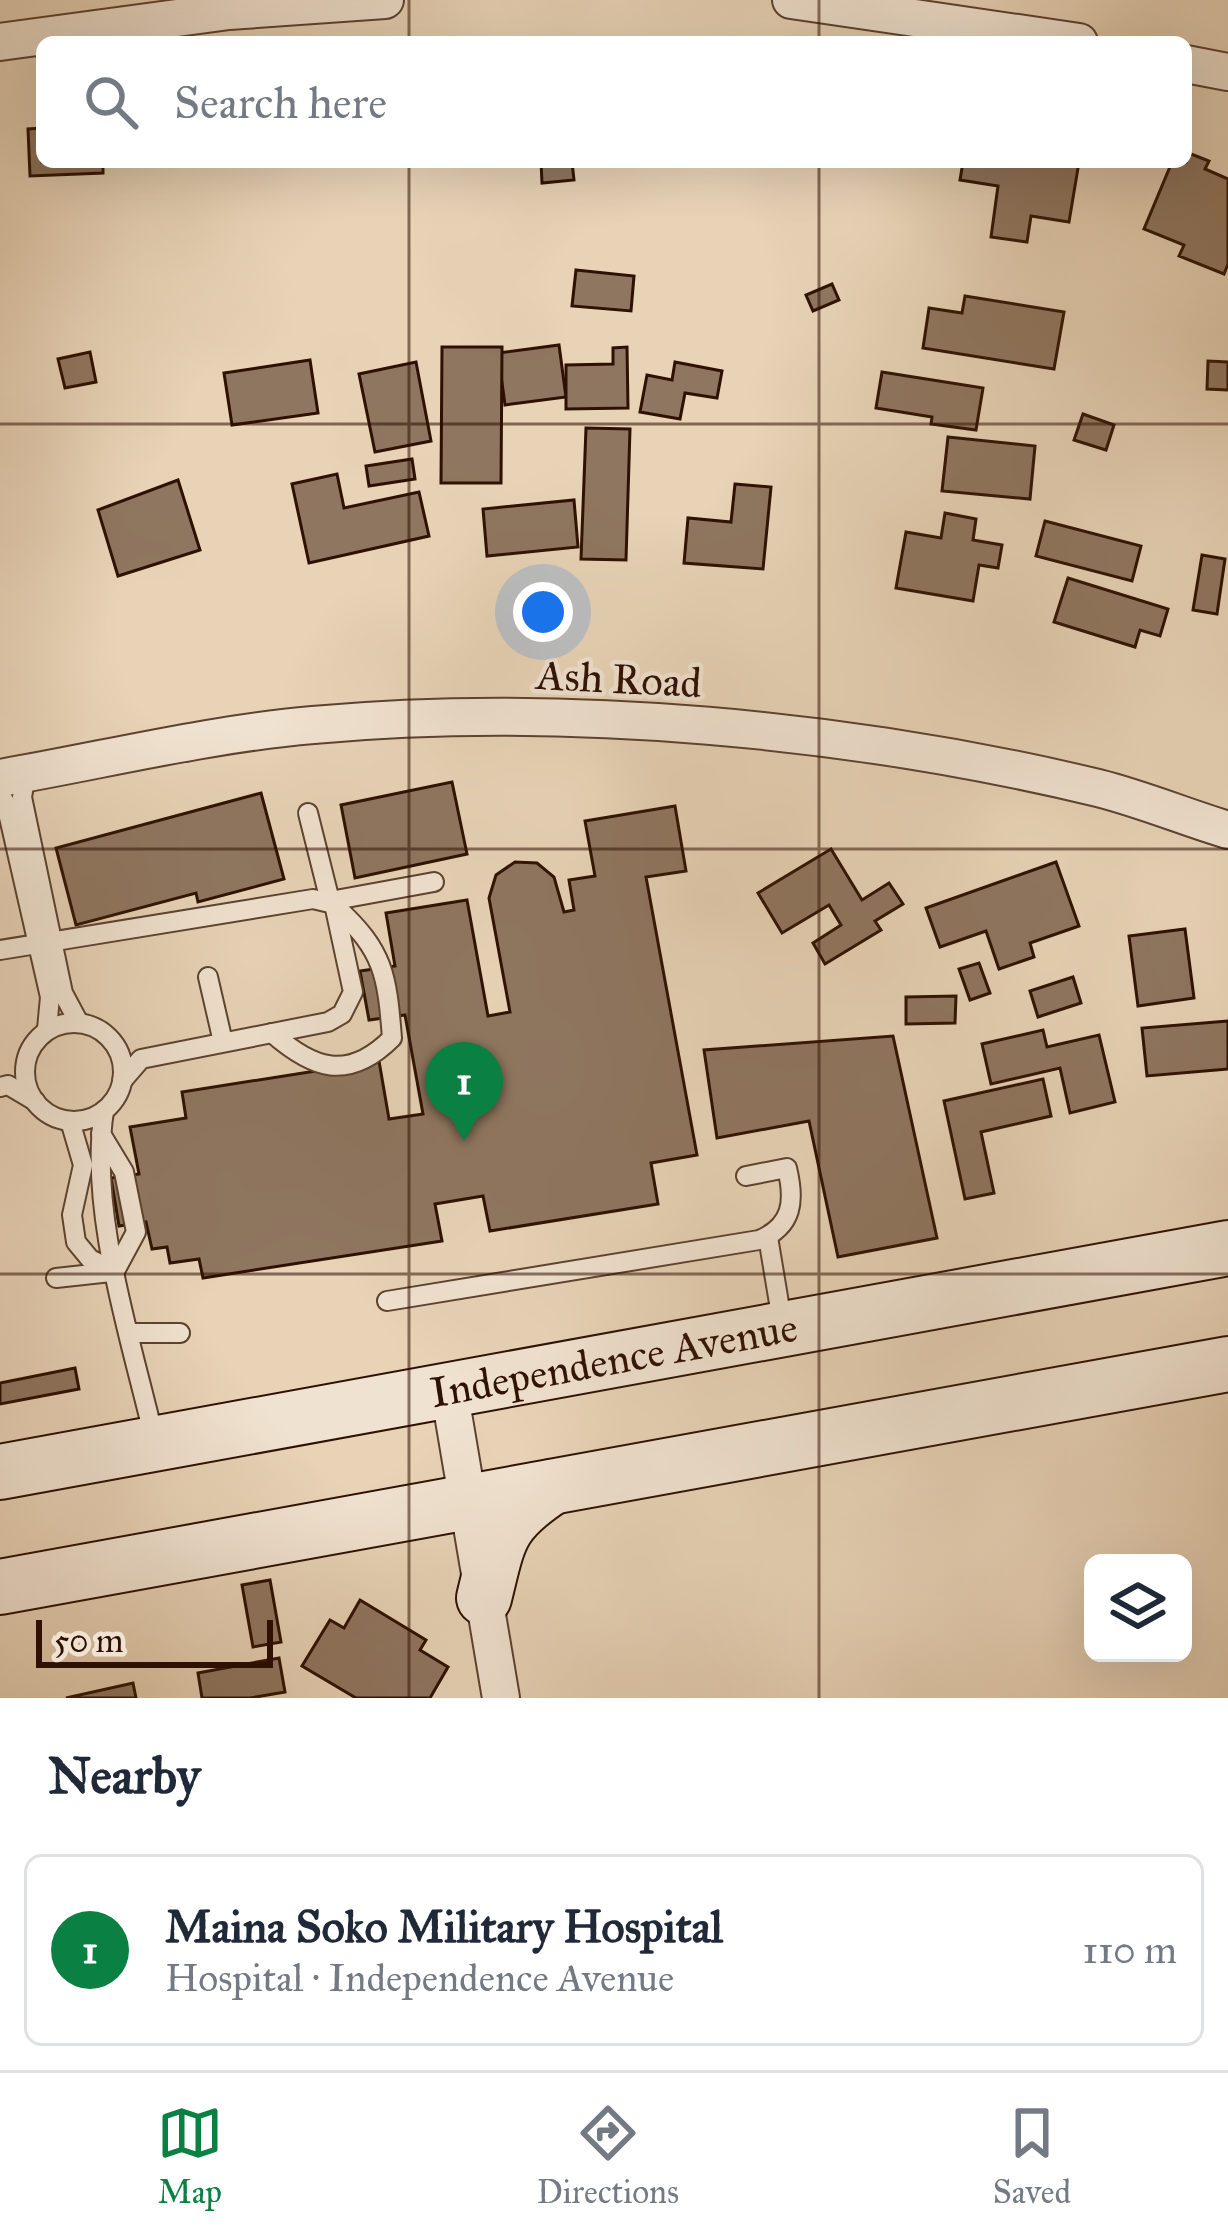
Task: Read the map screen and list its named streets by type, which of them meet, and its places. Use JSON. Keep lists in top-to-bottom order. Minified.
{"streets":{"main road":["Independence Avenue"],"street":["Ash Road"]},"scale_bar":"50 m","page":{"search":"Search here","pins":"1","scale":"50 m","heading":"Nearby","list":[{"mark":"1","name":"Maina Soko Military Hospital","note":"Hospital · Independence Avenue","value":"110 m"}],"nav":["Map","Directions","Saved"]}}
